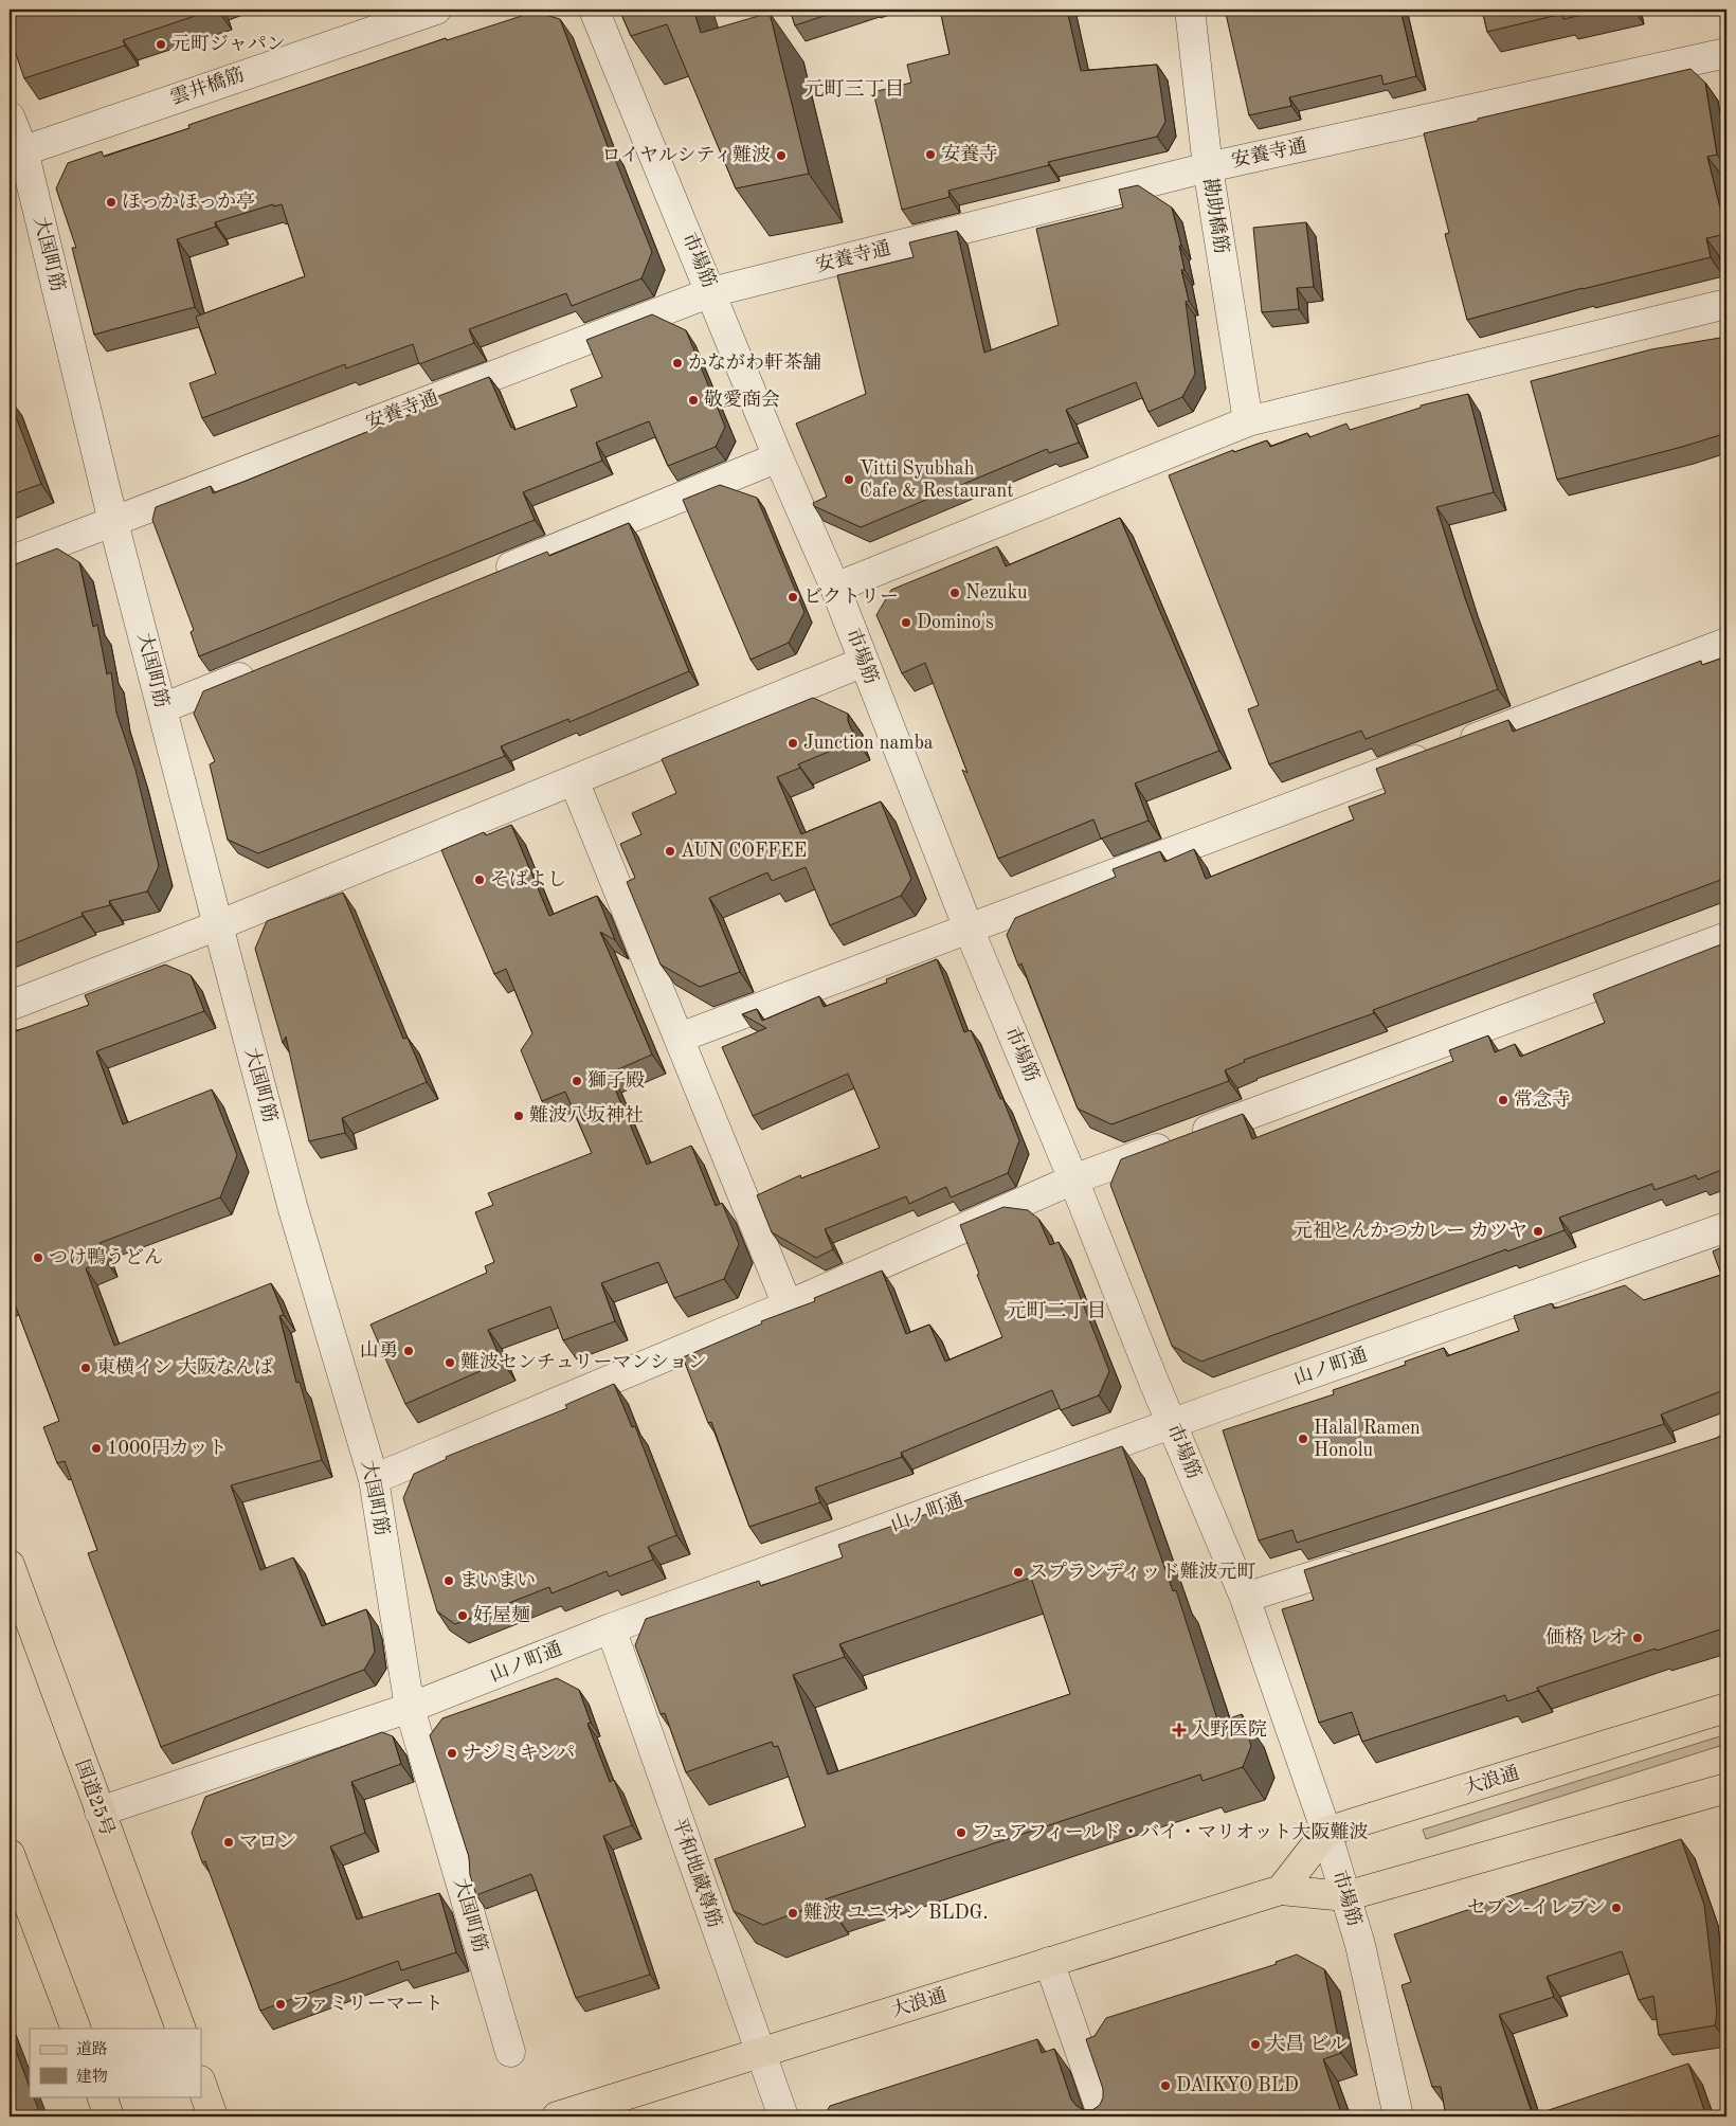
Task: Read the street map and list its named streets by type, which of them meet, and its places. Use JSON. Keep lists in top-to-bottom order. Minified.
{"streets":{"main road":["大浪通","国道25号"],"street":["雲井橋筋","安養寺通","勘助橋筋","大国町筋","市場筋","山ノ町通","平和地蔵尊筋"]},"crossings":[["雲井橋筋","大国町筋"],["安養寺通","勘助橋筋"],["安養寺通","大国町筋"],["安養寺通","市場筋"],["大国町筋","山ノ町通"],["市場筋","山ノ町通"],["市場筋","大浪通"],["山ノ町通","国道25号"],["山ノ町通","平和地蔵尊筋"],["大浪通","平和地蔵尊筋"]],"districts":["元町三丁目","元町二丁目"],"places":{"other":["元町ジャパン","安養寺","ロイヤルシティ難波","ほっかほっか亭","かながわ軒茶舗","敬愛商会","Vitti Syubhah Cafe & Restaurant","Nezuku","ビクトリー","Domino's","Junction namba","AUN COFFEE","そばよし","獅子殿","常念寺","難波八坂神社","元祖とんかつカレー カツヤ","つけ鴨うどん","山勇","難波センチュリーマンション","東横イン 大阪なんば","Halal Ramen Honolu","1000円カット","スプランディッド難波元町","まいまい","好屋麺","価格 レオ","ナジミキンパ","フェアフィールド・バイ・マリオット大阪難波","マロン","セブン-イレブン","難波 ユニオン BLDG.","ファミリーマート","大昌 ビル","DAIKYO BLD"],"health":["入野医院"]},"legend":["道路","建物"]}
